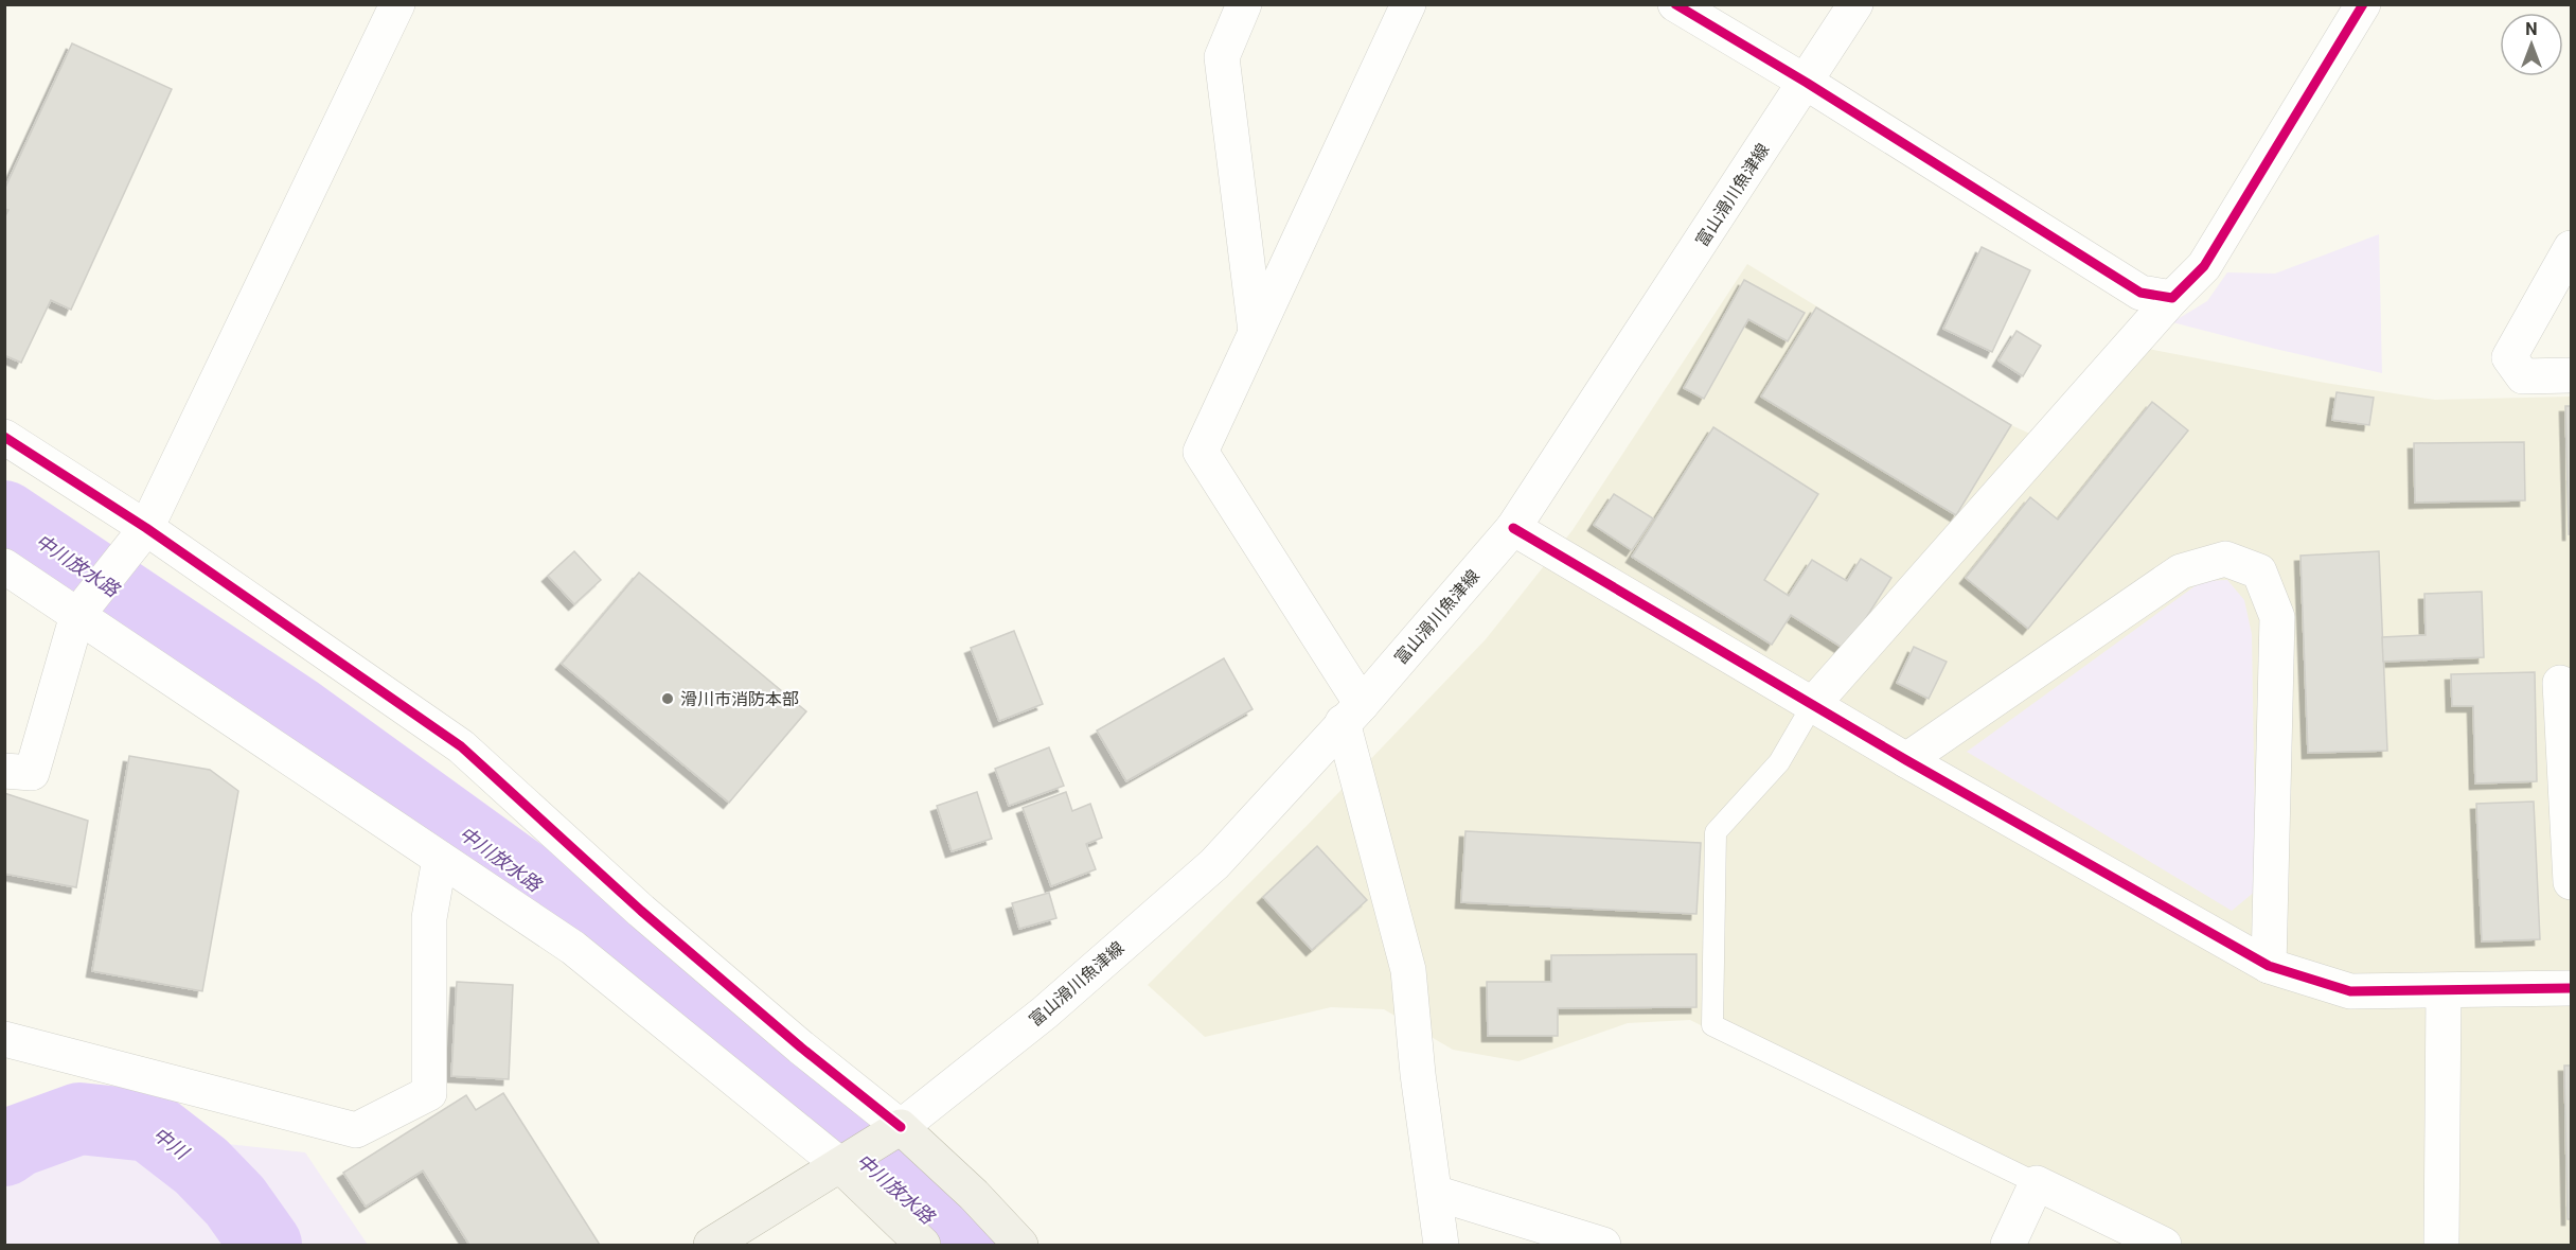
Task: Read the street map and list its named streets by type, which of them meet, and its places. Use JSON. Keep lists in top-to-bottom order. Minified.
{"streets":{"street":["富山滑川魚津線"]},"water":["中川放水路","中川"],"places":["滑川市消防本部"],"north":"top"}
